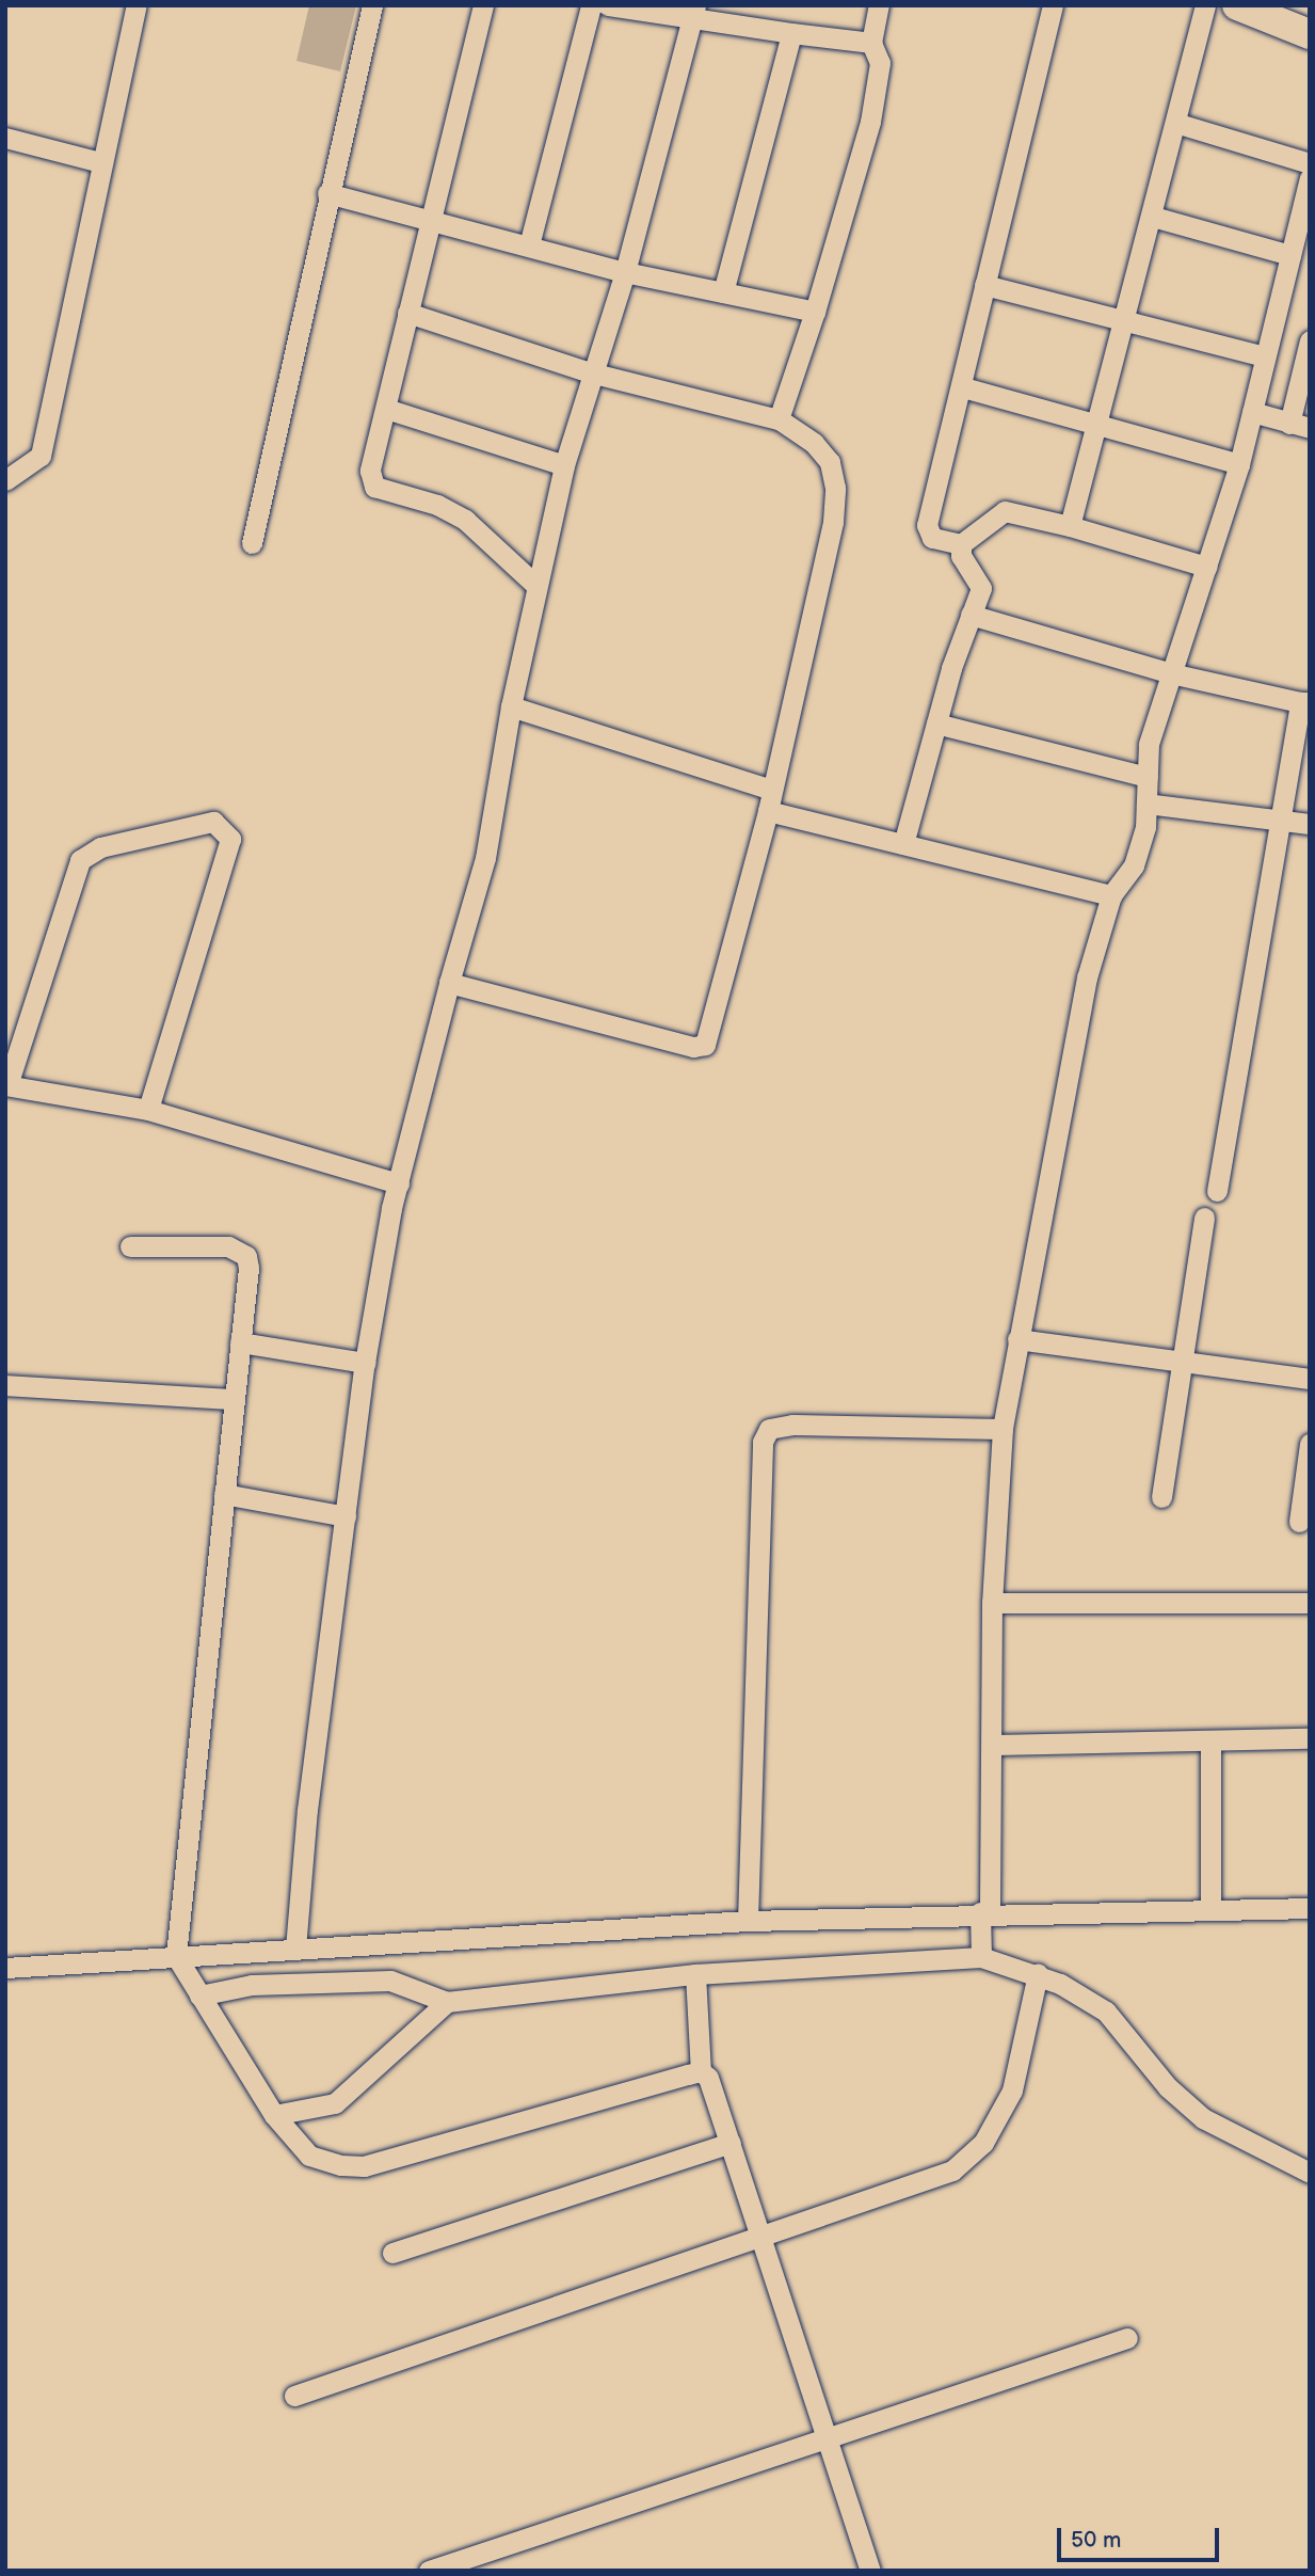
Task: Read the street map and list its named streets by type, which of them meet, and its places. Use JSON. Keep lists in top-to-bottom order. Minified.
{"scale_bar":"50 m"}
